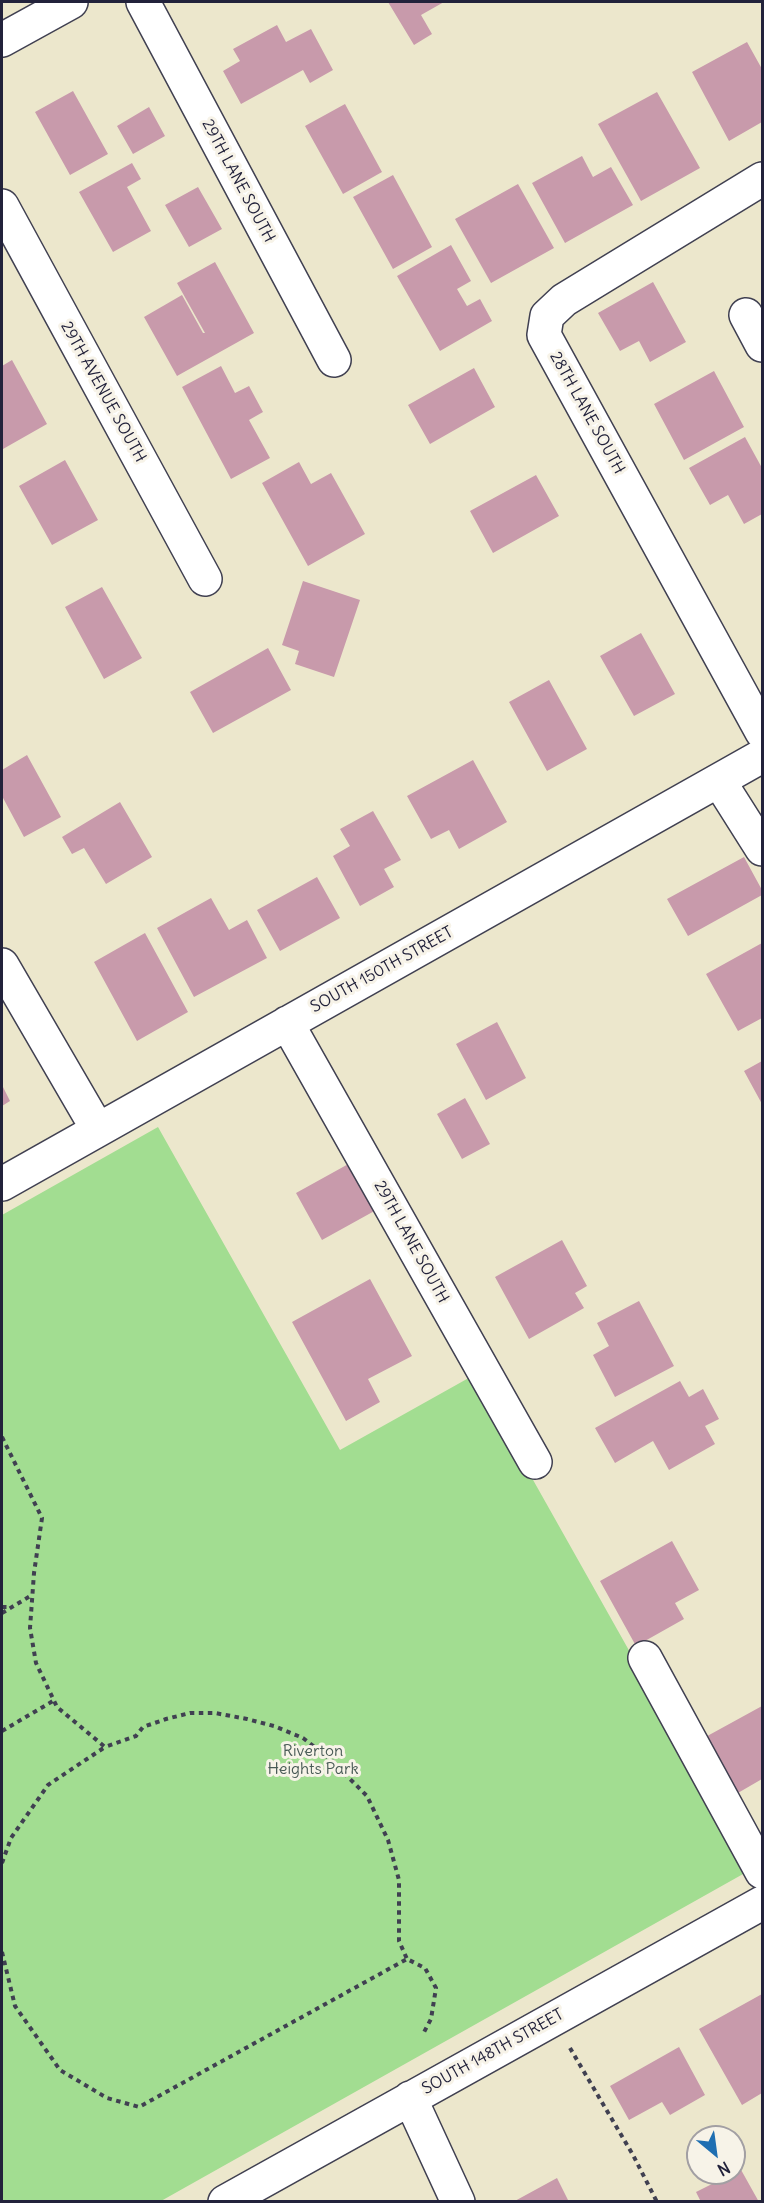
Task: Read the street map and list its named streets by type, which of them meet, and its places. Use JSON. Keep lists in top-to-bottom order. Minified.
{"streets":{"street":["29TH LANE SOUTH","29TH AVENUE SOUTH","28TH LANE SOUTH","SOUTH 150TH STREET","SOUTH 148TH STREET"]},"crossings":[["29TH LANE SOUTH","SOUTH 150TH STREET"]],"parks":["Riverton Heights Park"],"north":"bottom right"}
